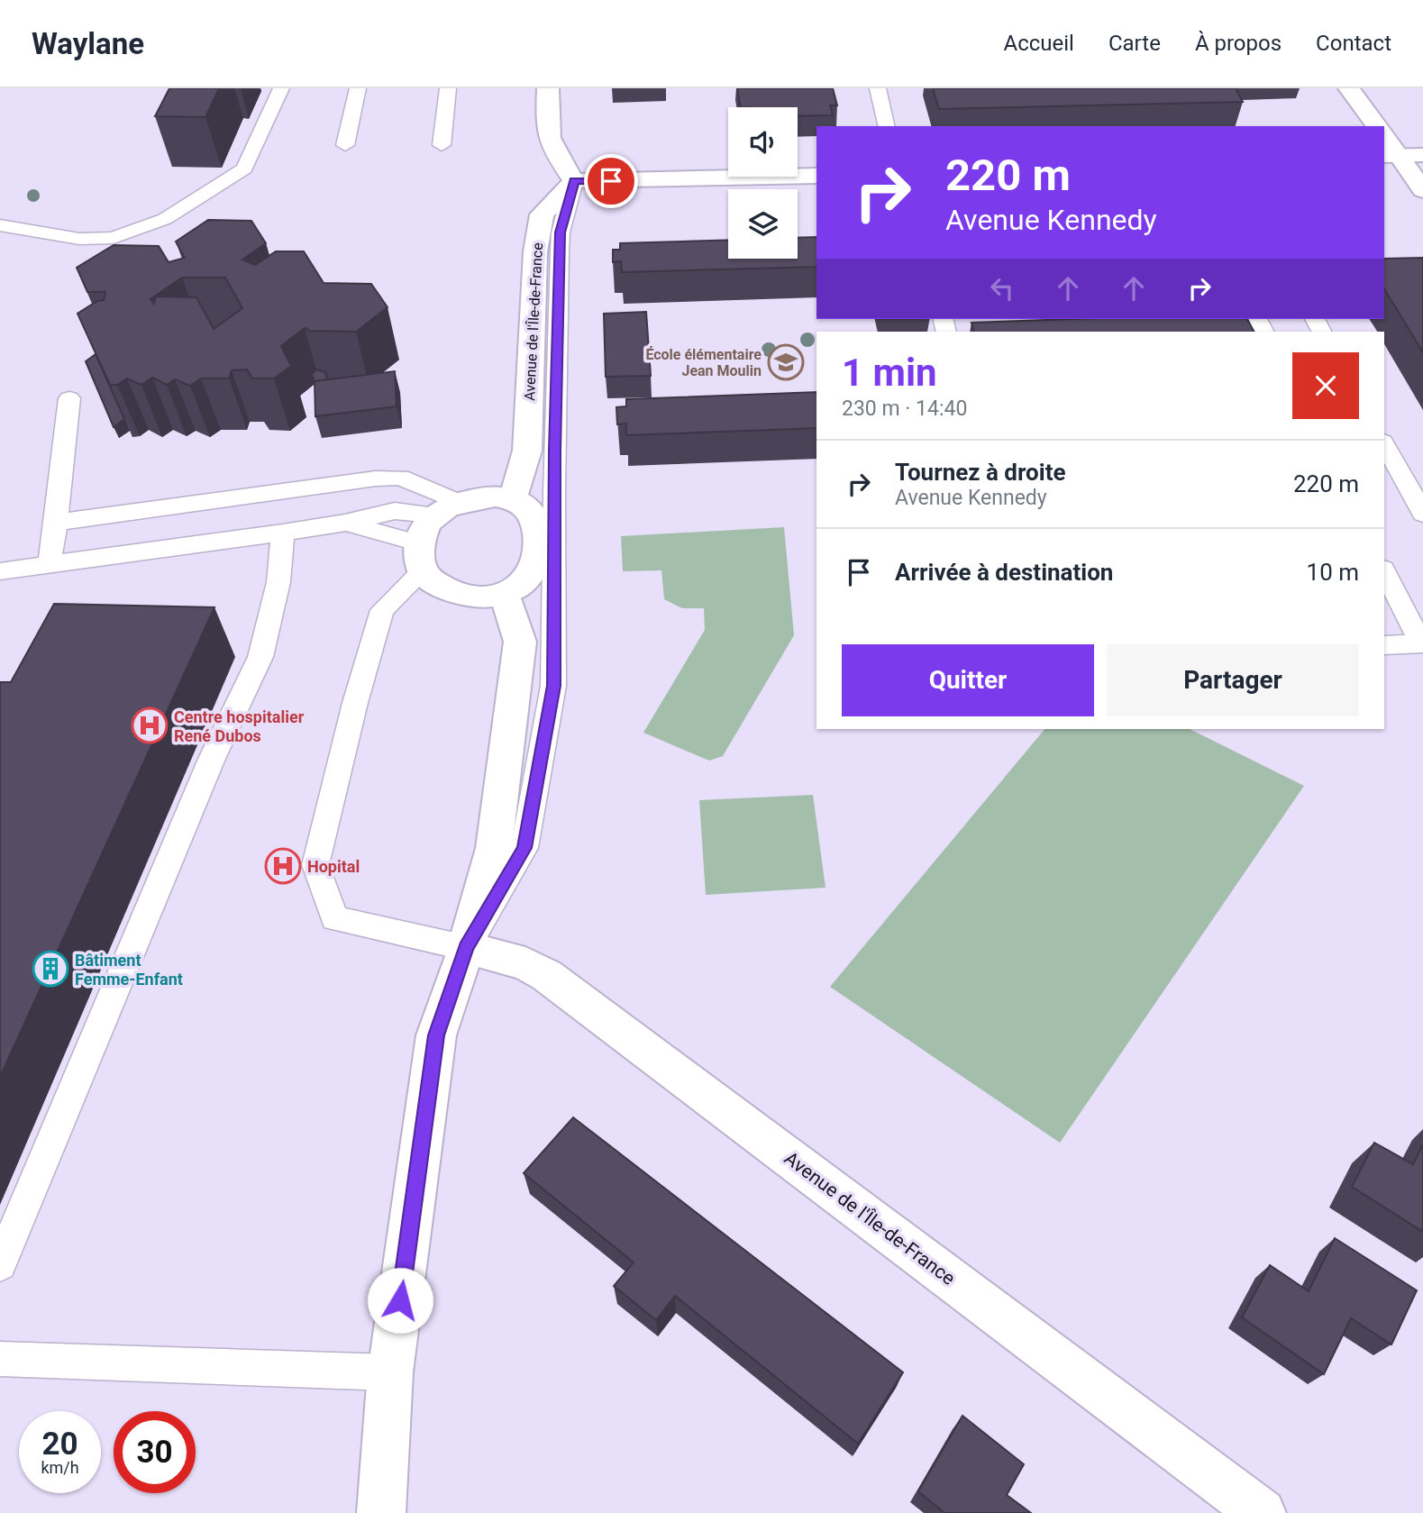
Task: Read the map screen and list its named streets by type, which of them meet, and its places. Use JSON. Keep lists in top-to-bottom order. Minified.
{"streets":{"street":["Avenue de l'Île-de-France"]},"places":{"school or university":["École élémentaire Jean Moulin"],"hospital":["Centre hospitalier René Dubos","Hopital"],"building":["Bâtiment Femme-Enfant"]},"page":{"header":"Waylane","nav":["Accueil","Carte","À propos","Contact"],"turn":["220 m","Avenue Kennedy"],"heading":["1 min","230 m · 14:40"],"list":[{"name":"Tournez à droite","note":"Avenue Kennedy","value":"220 m"},{"name":"Arrivée à destination","value":"10 m"}],"buttons":["Quitter","Partager"],"speed":"20 km/h","limit":"30"}}
